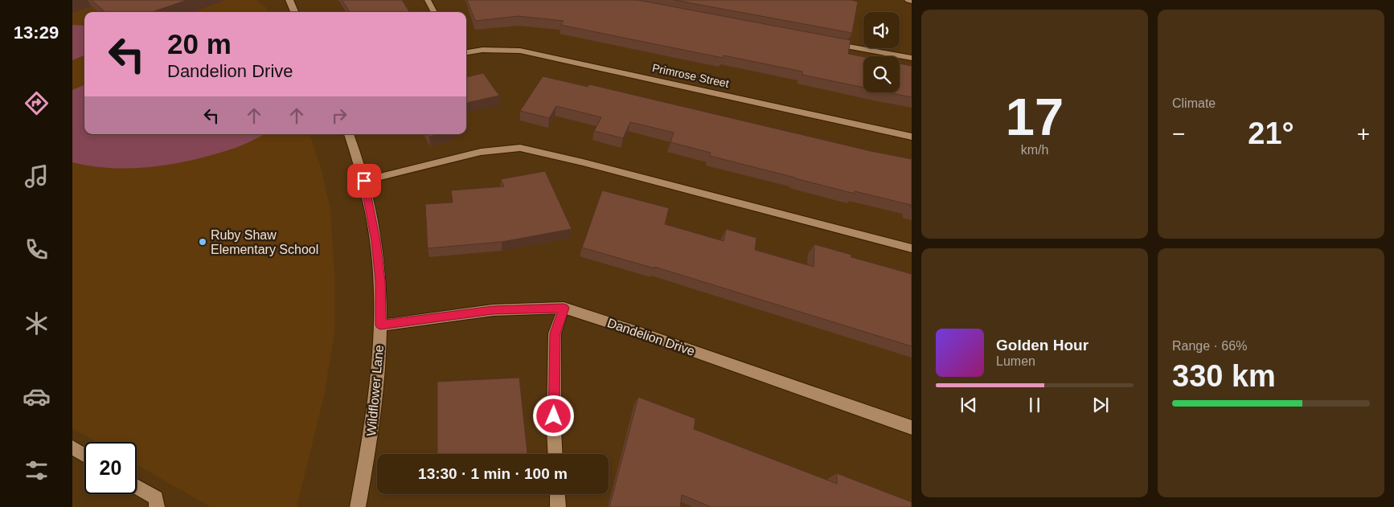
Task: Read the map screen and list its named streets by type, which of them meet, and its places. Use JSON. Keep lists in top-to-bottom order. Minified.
{"streets":{"street":["Primrose Street","Dandelion Drive","Wildflower Lane"]},"crossings":[["Dandelion Drive","Wildflower Lane"]],"places":["Ruby Shaw Elementary School"],"page":{"tabs":"13:29","tile":[["17","km/h"],"Climate",["Range · 66%","330 km"]],"turn":["20 m","Dandelion Drive"],"heat":["−","21°","+"],"song":["Golden Hour","Lumen"],"limit":"20","trip":"13:30 · 1 min · 100 m"}}
